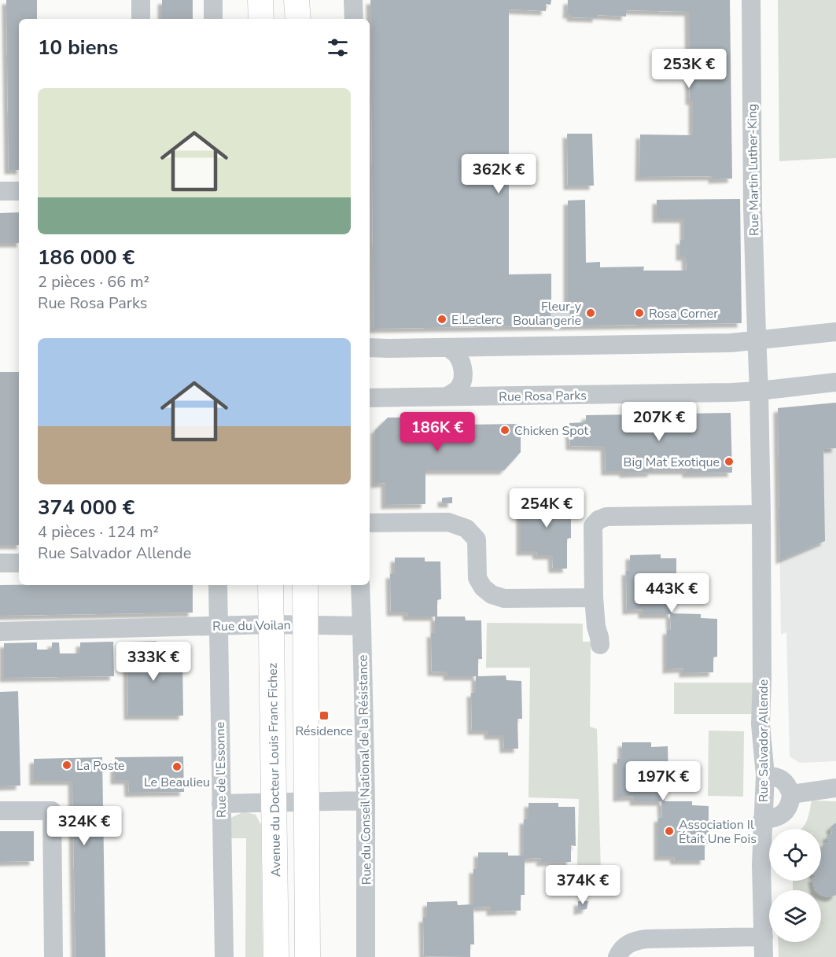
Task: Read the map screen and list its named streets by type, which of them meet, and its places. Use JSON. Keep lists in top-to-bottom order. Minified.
{"streets":{"main road":["Avenue du Docteur Louis Franc Fichez"],"street":["Rue Martin Luther-King","Rue Rosa Parks","Rue du Voilan","Rue Salvador Allende","Rue de l'Essonne","Rue du Conseil National de la Résistance"]},"crossings":[["Rue Martin Luther-King","Rue Rosa Parks"],["Rue Martin Luther-King","Rue Salvador Allende"],["Rue Rosa Parks","Rue Salvador Allende"],["Rue du Voilan","Rue de l'Essonne"],["Rue du Voilan","Avenue du Docteur Louis Franc Fichez"],["Rue du Voilan","Rue du Conseil National de la Résistance"]],"places":{"other":["Fleur-y Boulangerie","Rosa Corner","E.Leclerc","Chicken Spot","Big Mat Exotique","La Poste","Le Beaulieu","Association Il Était Une Fois"],"transit":["Résidence"]},"page":{"heading":"10 biens","price":["253K €","362K €","207K €","186K €","254K €","443K €","333K €","197K €","324K €","374K €"],"list":[{"name":"186 000 €","note":"2 pièces · 66 m² · Rue Rosa Parks"},{"name":"374 000 €","note":"4 pièces · 124 m² · Rue Salvador Allende"}]}}
